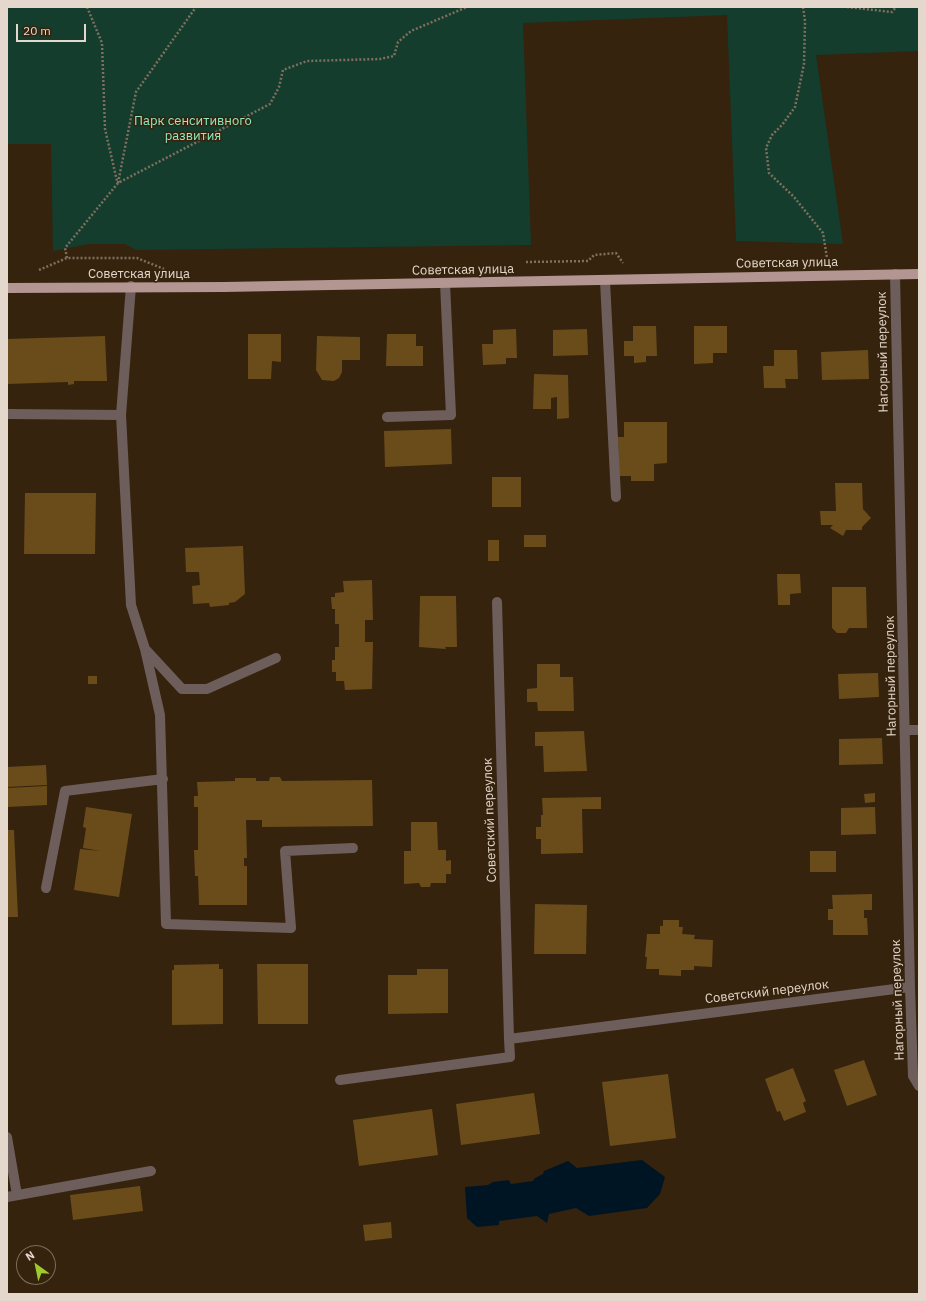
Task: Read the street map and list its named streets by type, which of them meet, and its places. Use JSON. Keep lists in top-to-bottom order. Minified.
{"streets":{"main road":["Советская улица"],"street":["Нагорный переулок","Советский переулок"]},"crossings":[["Советская улица","Нагорный переулок"],["Нагорный переулок","Советский переулок"]],"parks":["Парк сенситивного развития"],"scale_bar":"20 m","north":"top left"}
